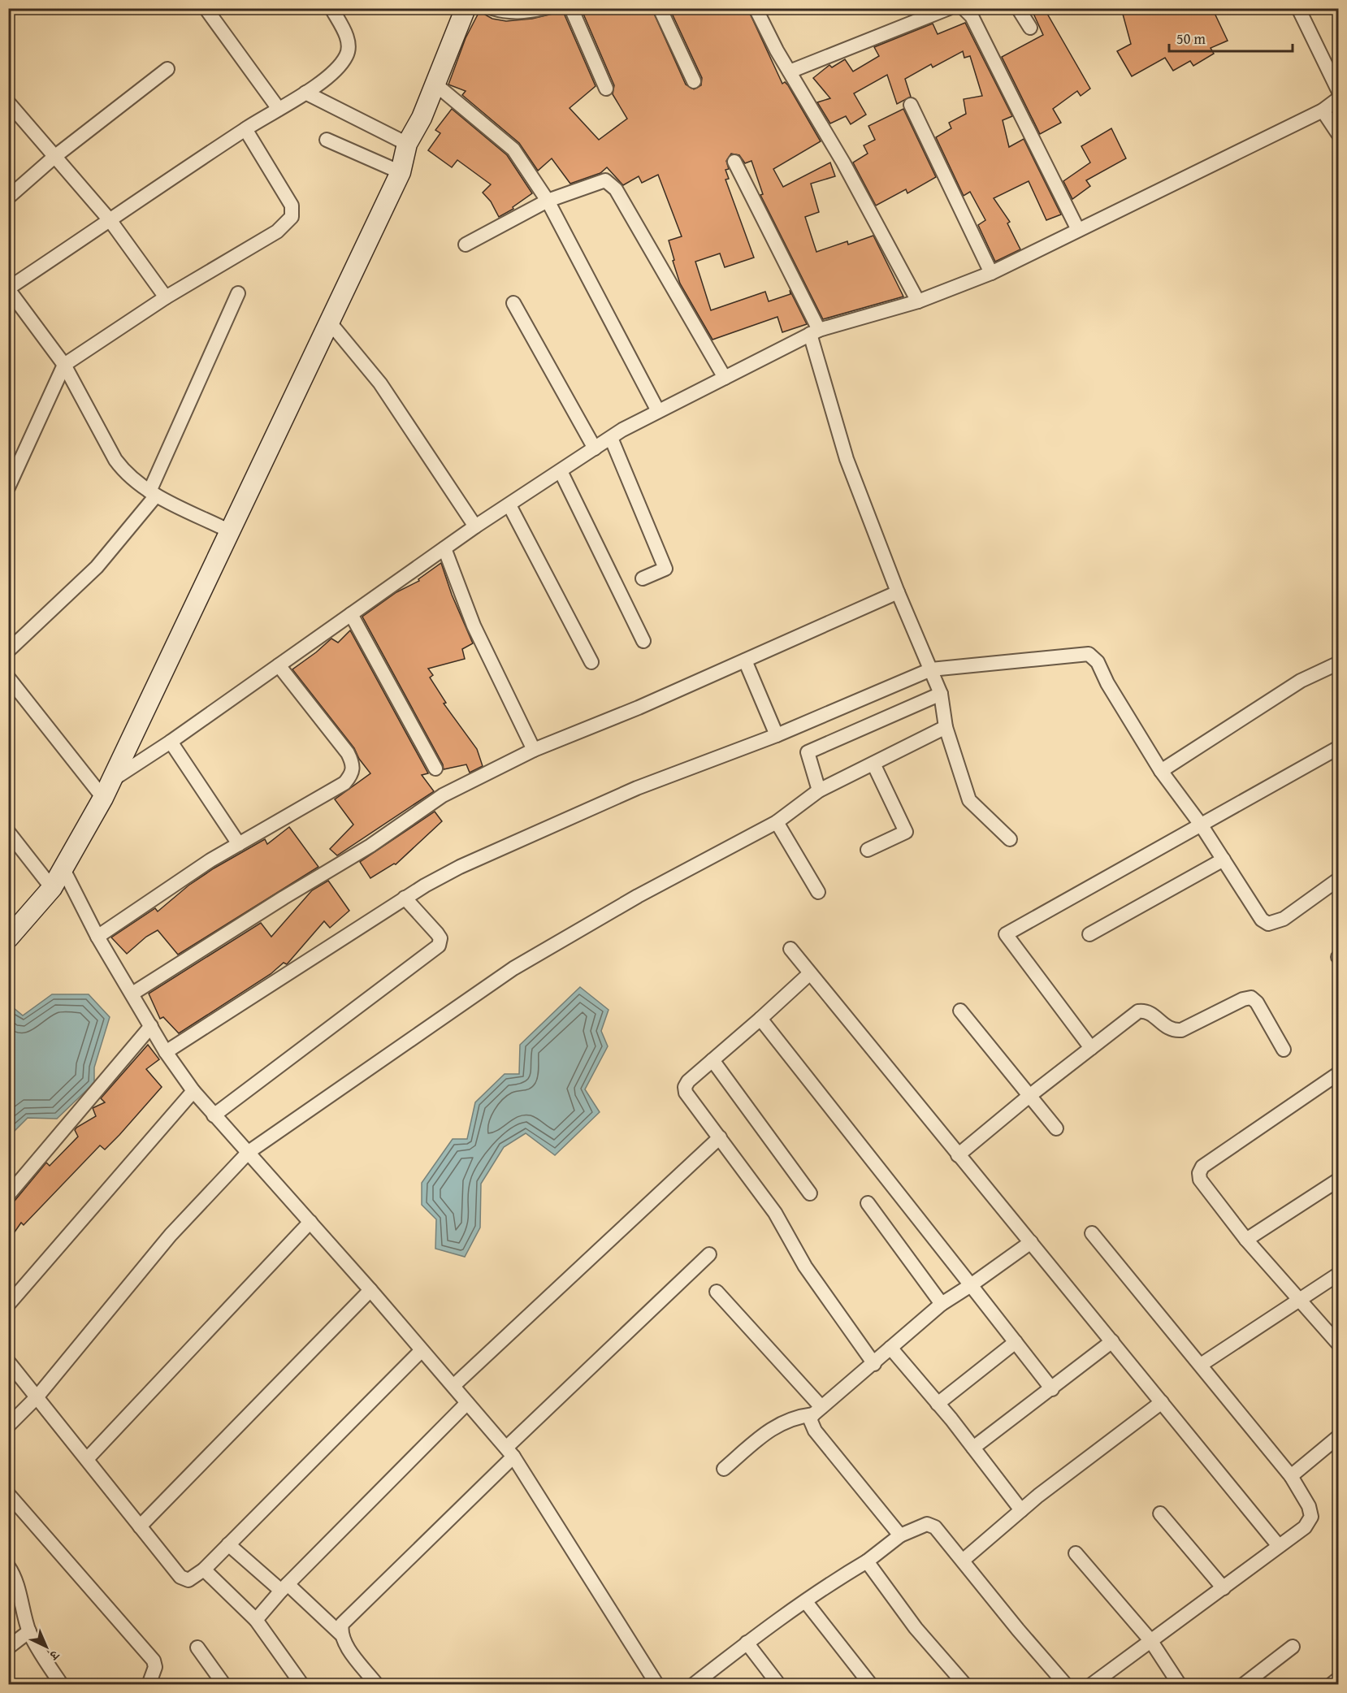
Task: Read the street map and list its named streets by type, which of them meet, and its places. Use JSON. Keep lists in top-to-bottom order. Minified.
{"scale_bar":"50 m","north":"bottom right"}
